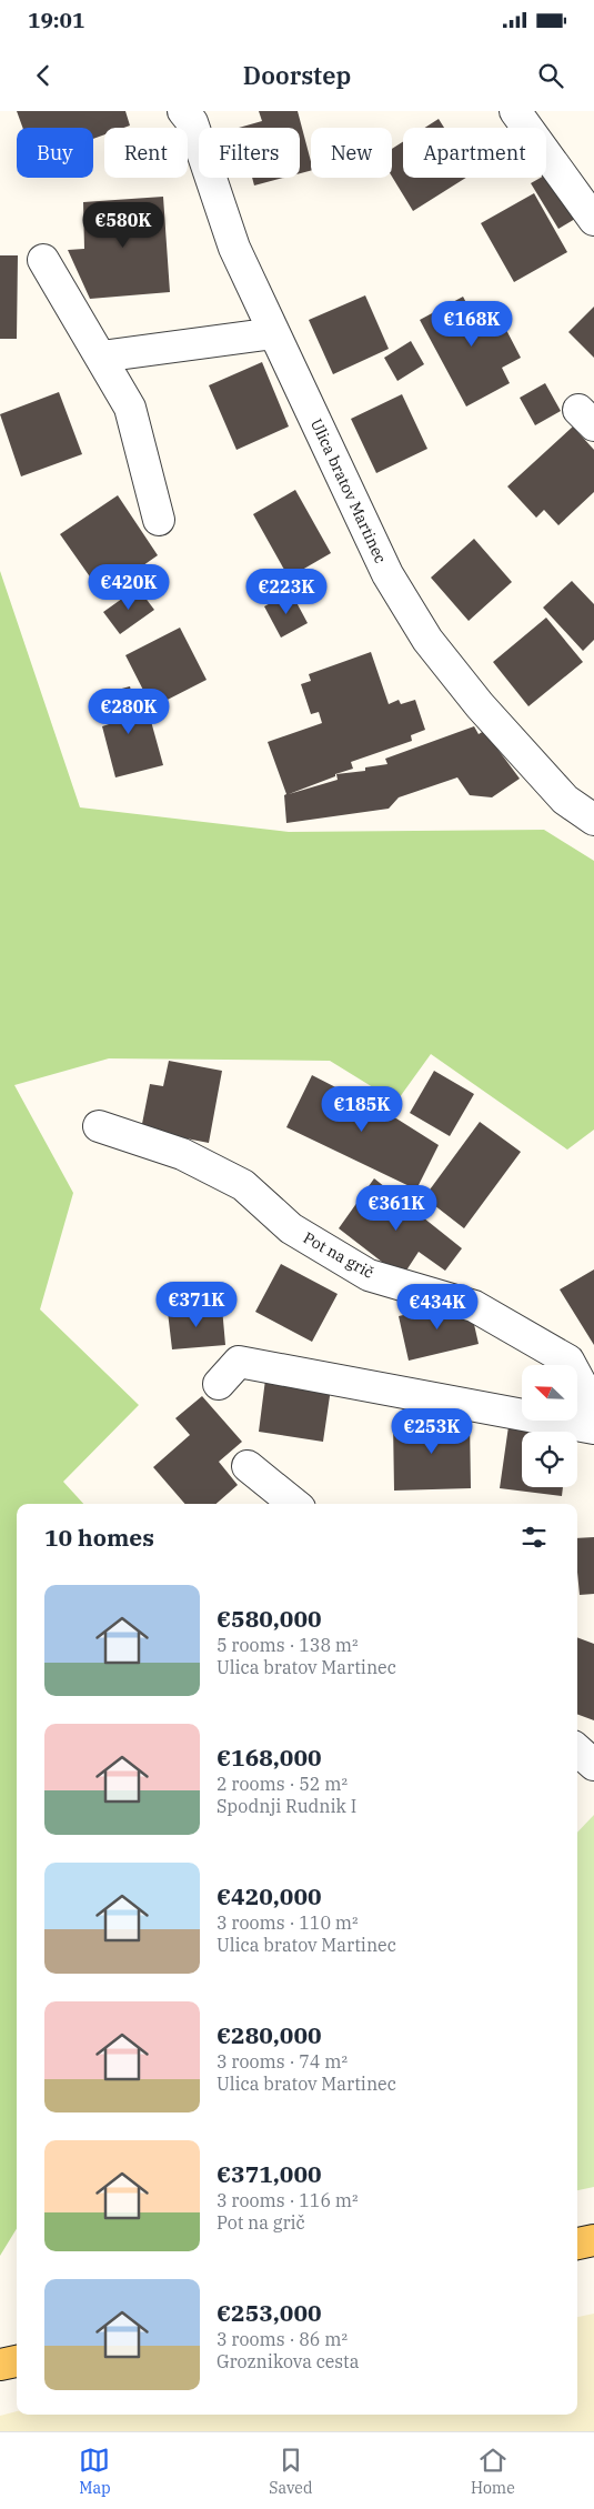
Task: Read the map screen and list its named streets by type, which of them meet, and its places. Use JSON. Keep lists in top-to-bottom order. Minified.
{"streets":{"street":["Ulica bratov Martinec","Pot na grič"]},"north":"top left","page":{"status":"19:01","header":"Doorstep","chip":["Buy","Rent","Filters","New","Apartment"],"price":["€580K","€168K","€420K","€223K","€280K","€185K","€361K","€371K","€434K","€253K"],"heading":"10 homes","list":[{"name":"€580,000","note":"5 rooms · 138 m² · Ulica bratov Martinec"},{"name":"€168,000","note":"2 rooms · 52 m² · Spodnji Rudnik I"},{"name":"€420,000","note":"3 rooms · 110 m² · Ulica bratov Martinec"},{"name":"€280,000","note":"3 rooms · 74 m² · Ulica bratov Martinec"},{"name":"€371,000","note":"3 rooms · 116 m² · Pot na grič"},{"name":"€253,000","note":"3 rooms · 86 m² · Groznikova cesta"}],"tabs":["Map","Saved","Home"]}}
